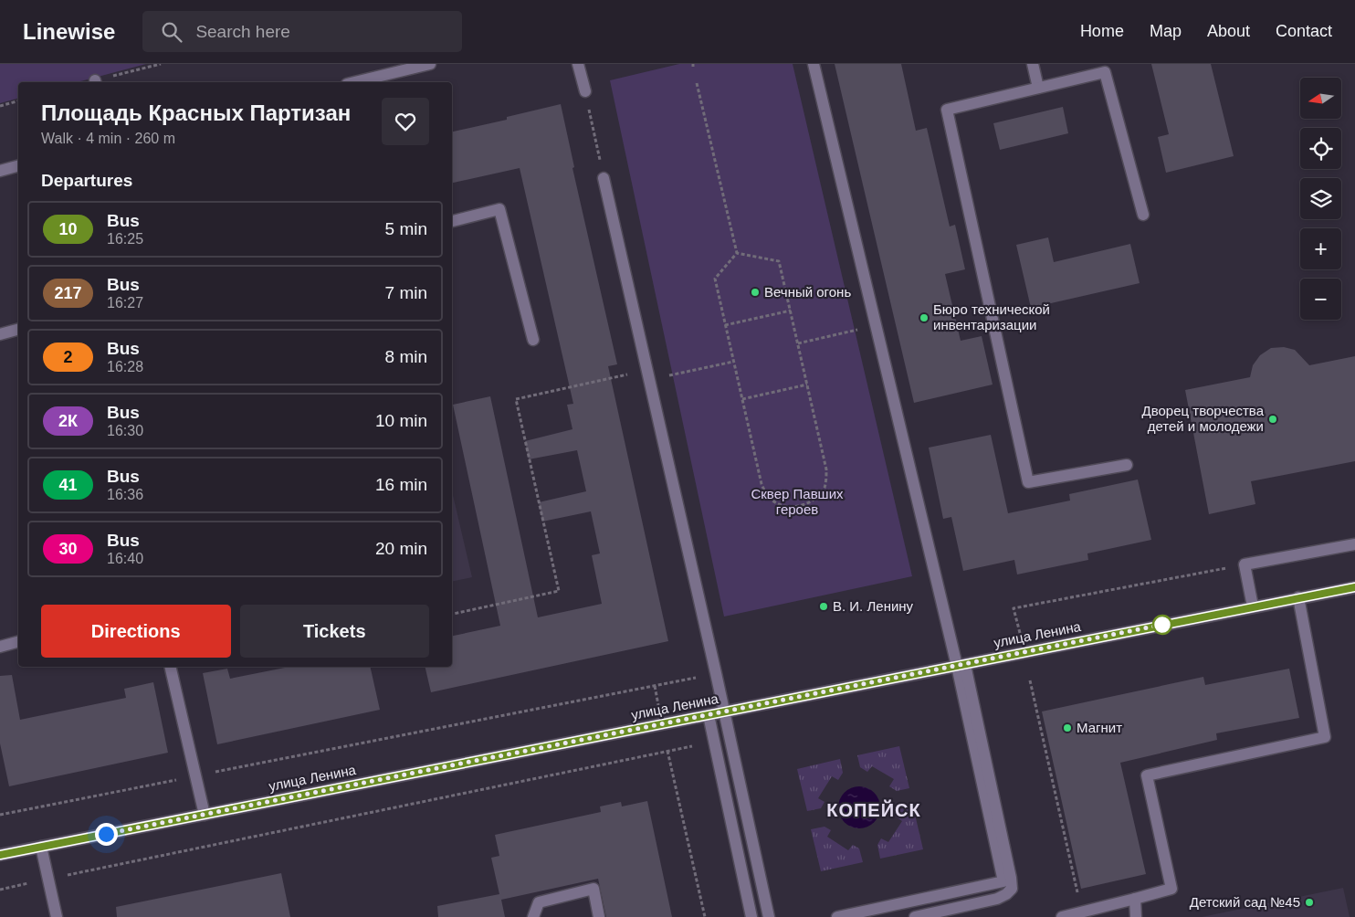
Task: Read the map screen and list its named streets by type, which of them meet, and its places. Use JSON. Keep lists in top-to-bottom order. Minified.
{"streets":{"street":["улица Ленина"]},"districts":["КОПЕЙСК"],"parks":["Сквер Павших героев"],"places":["Вечный огонь","Бюро технической инвентаризации","Дворец творчества детей и молодежи","В. И. Ленину","Магнит","Детский сад №45"],"lines":["bus line 10"],"north":"left","page":{"header":"Linewise","search":"Search here","nav":["Home","Map","About","Contact"],"map_buttons":["+","−"],"heading":[["Площадь Красных Партизан","Walk · 4 min · 260 m"],"Departures"],"list":[{"mark":"10","name":"Bus","note":"16:25","value":"5 min"},{"mark":"217","name":"Bus","note":"16:27","value":"7 min"},{"mark":"2","name":"Bus","note":"16:28","value":"8 min"},{"mark":"2К","name":"Bus","note":"16:30","value":"10 min"},{"mark":"41","name":"Bus","note":"16:36","value":"16 min"},{"mark":"30","name":"Bus","note":"16:40","value":"20 min"}],"buttons":["Directions","Tickets"]}}
